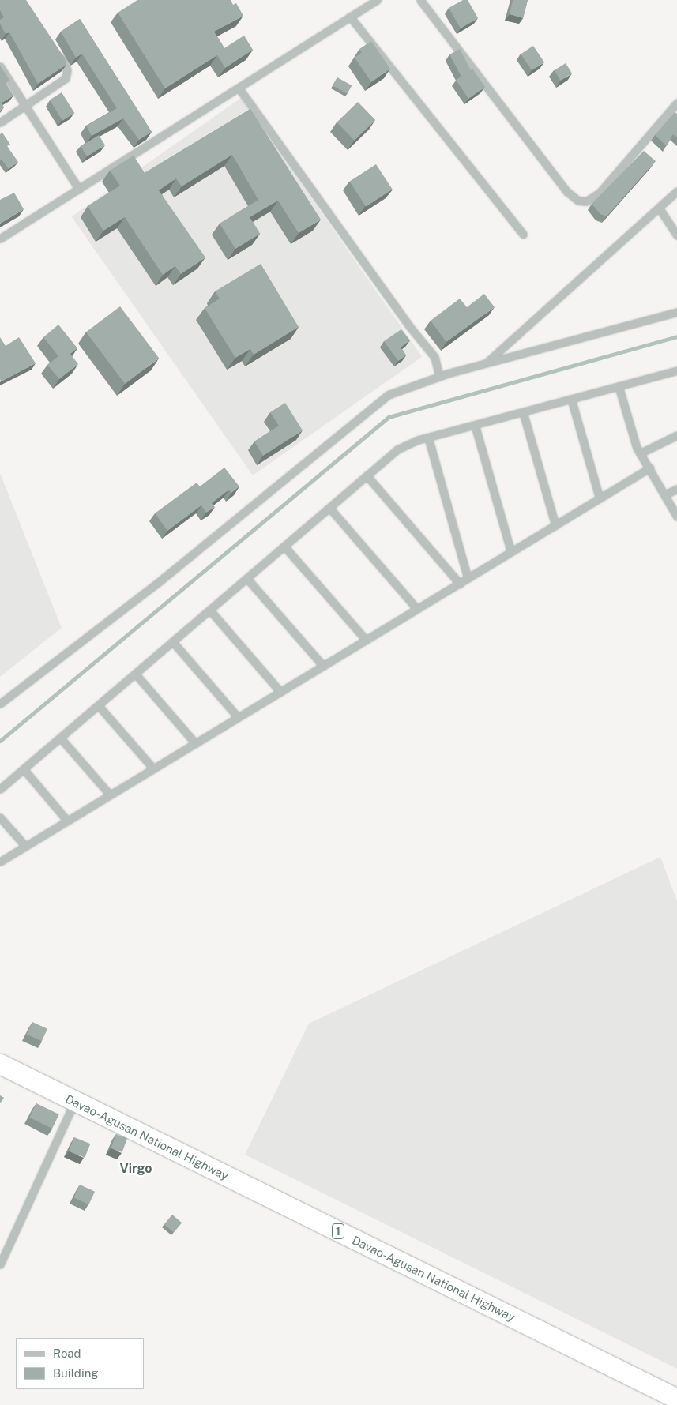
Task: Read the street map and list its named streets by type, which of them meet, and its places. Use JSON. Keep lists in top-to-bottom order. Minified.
{"streets":{"highway":["Davao-Agusan National Highway","1"]},"districts":["Virgo"],"legend":["Road","Building"]}
